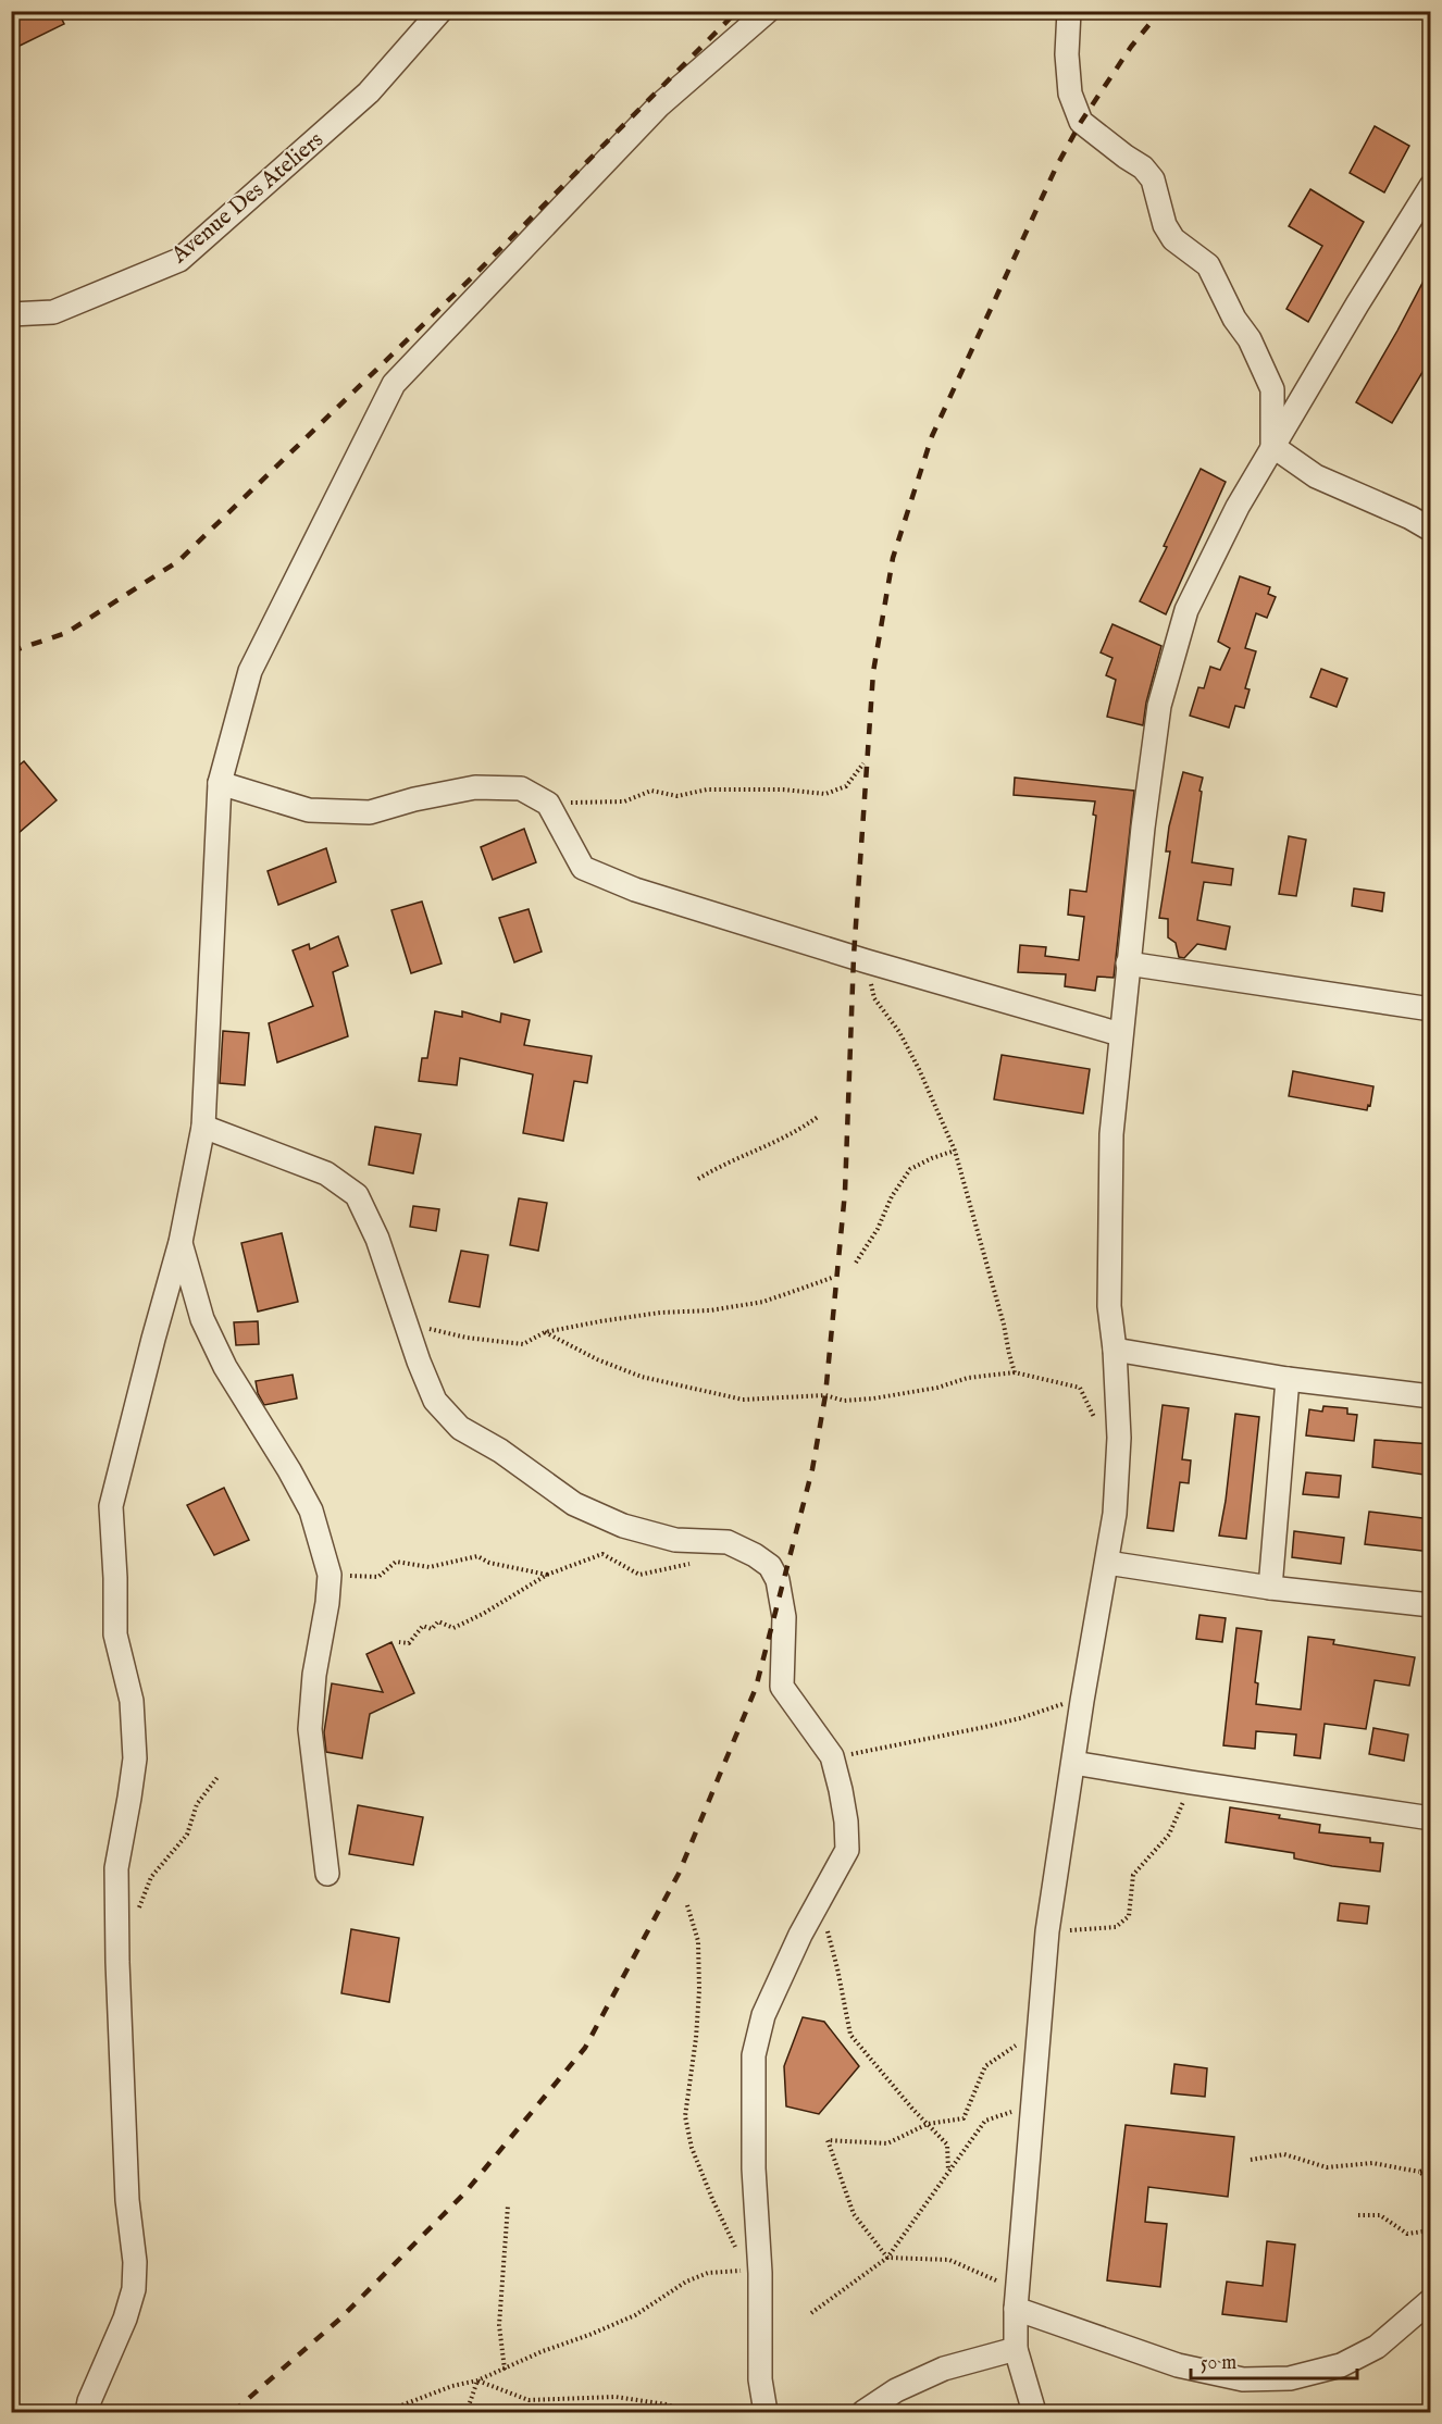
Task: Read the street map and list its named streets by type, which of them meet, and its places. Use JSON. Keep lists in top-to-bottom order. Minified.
{"streets":{"street":["Avenue Des Ateliers"]},"scale_bar":"50 m"}
